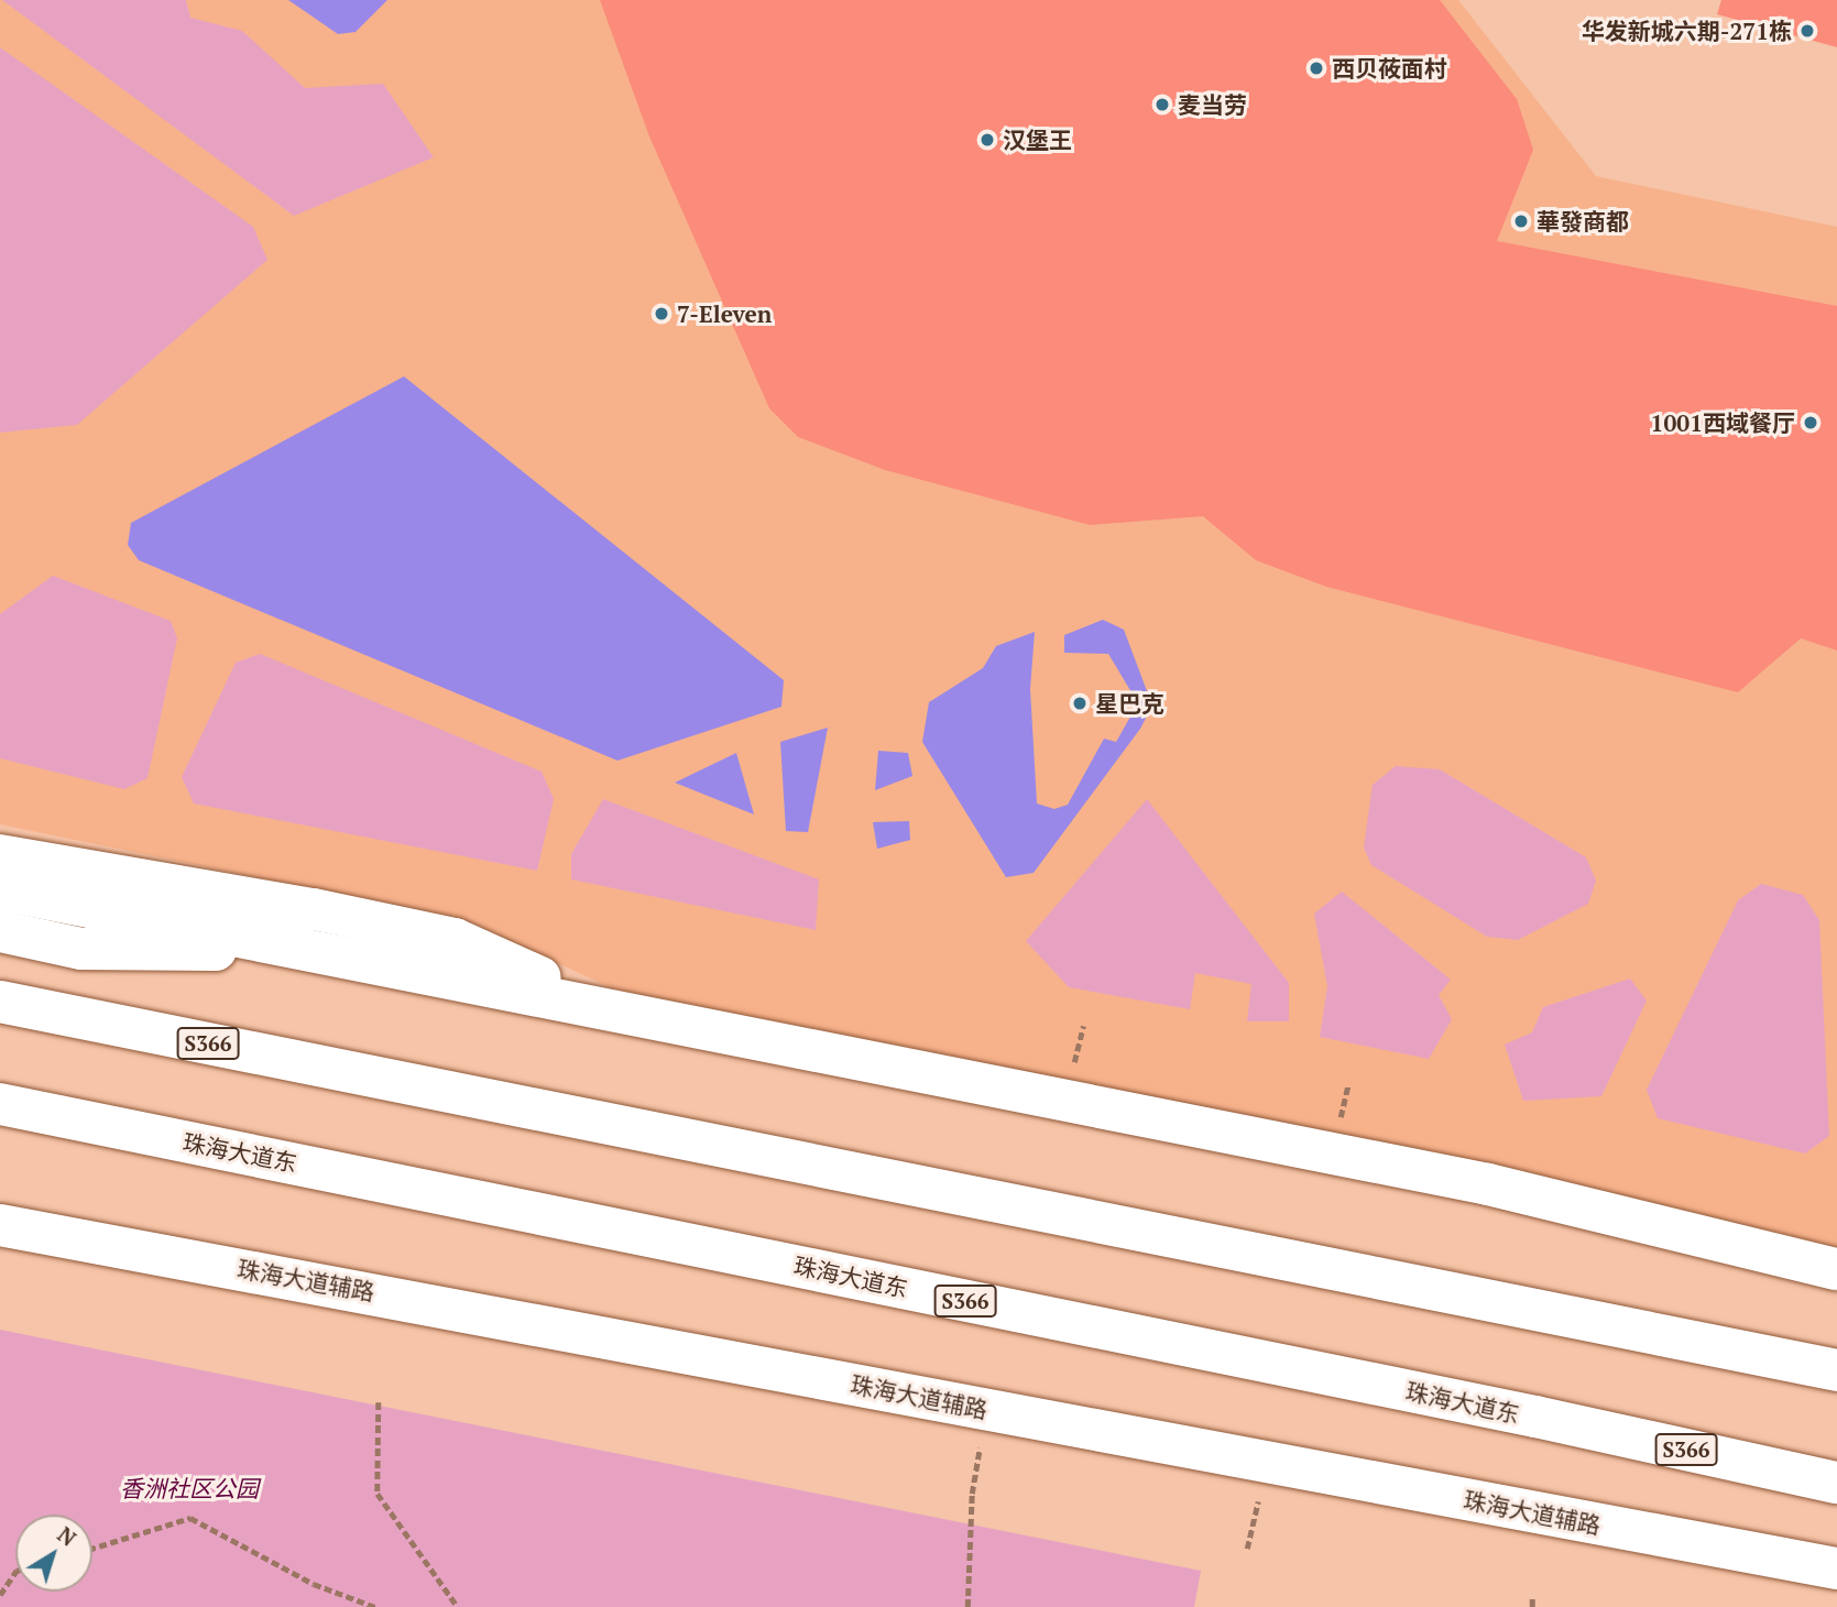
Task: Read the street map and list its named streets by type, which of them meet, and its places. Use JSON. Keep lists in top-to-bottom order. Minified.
{"streets":{"main road":["S366","珠海大道东","珠海大道辅路"]},"parks":["香洲社区公园"],"places":["华发新城六期-271栋","西贝莜面村","麦当劳","汉堡王","華發商都","7-Eleven","1001西域餐厅","星巴克"],"north":"top right"}
